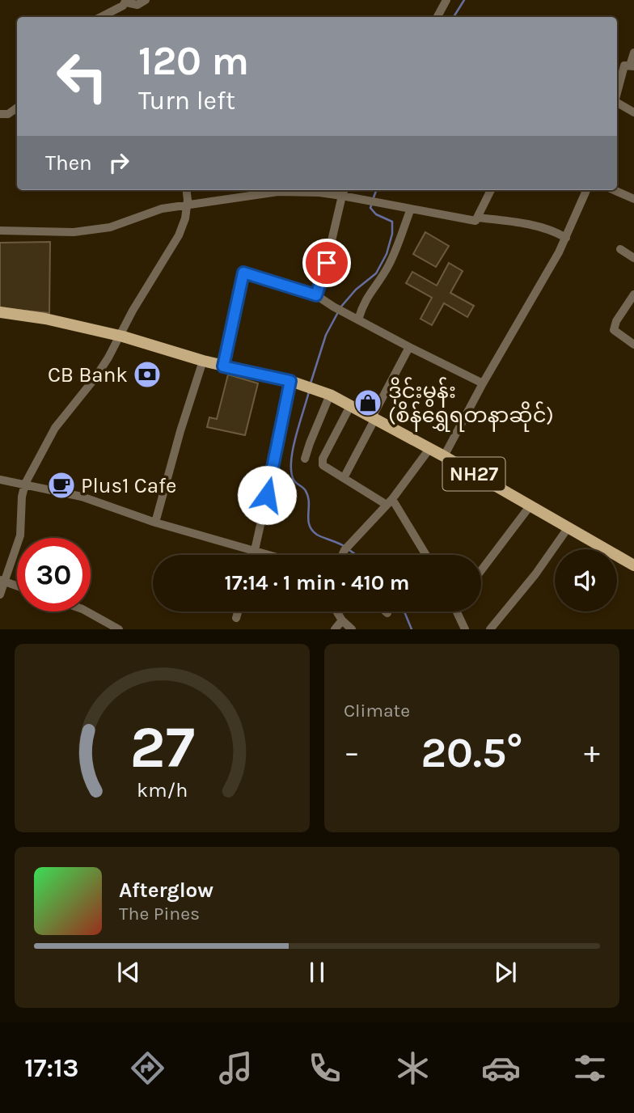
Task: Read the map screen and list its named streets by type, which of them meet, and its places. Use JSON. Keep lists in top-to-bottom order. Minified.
{"streets":{"main road":["NH27"]},"places":{"bank":["CB Bank"],"shop":["ဒိုင်းမွန်း (စိန်ရွှေရတနာဆိုင်)"],"cafe":["Plus1 Cafe"]},"page":{"turn":["120 m","Turn left"],"then":"Then","limit":"30","trip":"17:14 · 1 min · 410 m","tile":"Climate","heat":["−","20.5°","+"],"song":["Afterglow","The Pines"],"tabs":"17:13","gauge":["27","km/h"]}}
